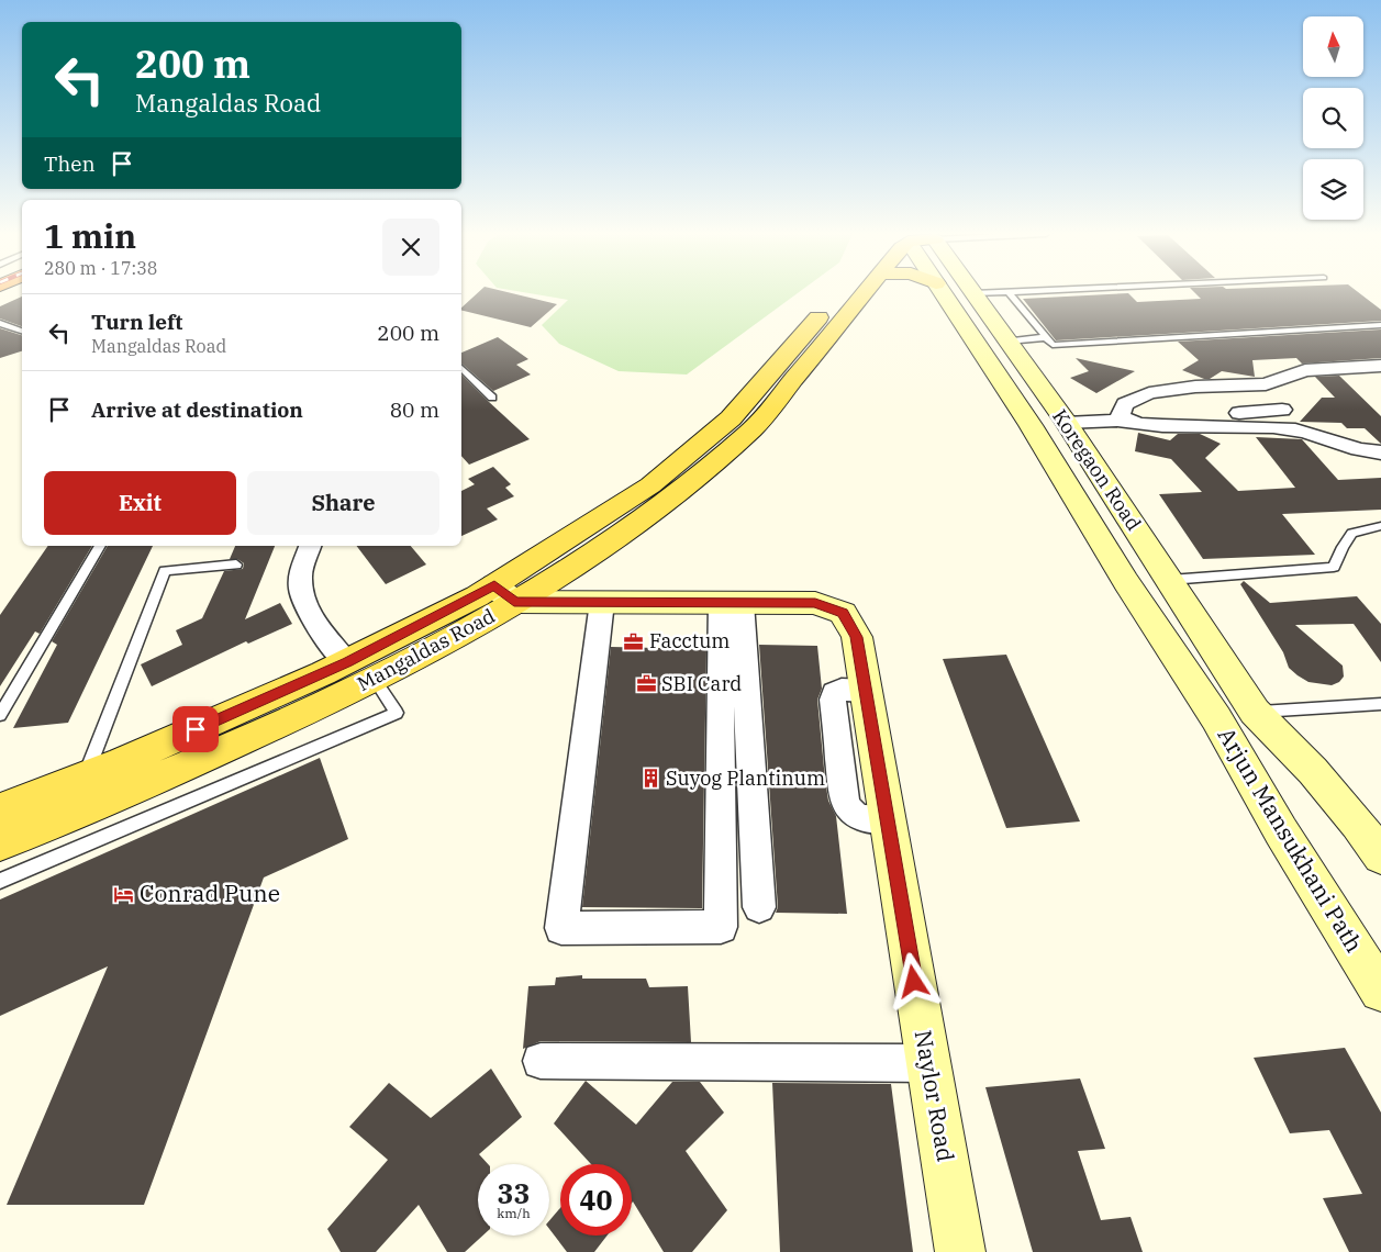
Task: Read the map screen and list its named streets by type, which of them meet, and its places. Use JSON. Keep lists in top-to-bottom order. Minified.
{"streets":{"main road":["Koregaon Road","Mangaldas Road","Arjun Mansukhani Path","Naylor Road"]},"crossings":[["Koregaon Road","Arjun Mansukhani Path"],["Mangaldas Road","Naylor Road"]],"places":{"office":["Facctum","SBI Card"],"building":["Suyog Plantinum"],"hotel":["Conrad Pune"]},"north":"top","page":{"turn":["200 m","Mangaldas Road"],"then":"Then","heading":["1 min","280 m · 17:38"],"list":[{"name":"Turn left","note":"Mangaldas Road","value":"200 m"},{"name":"Arrive at destination","value":"80 m"}],"buttons":["Exit","Share"],"speed":"33 km/h","limit":"40"}}
